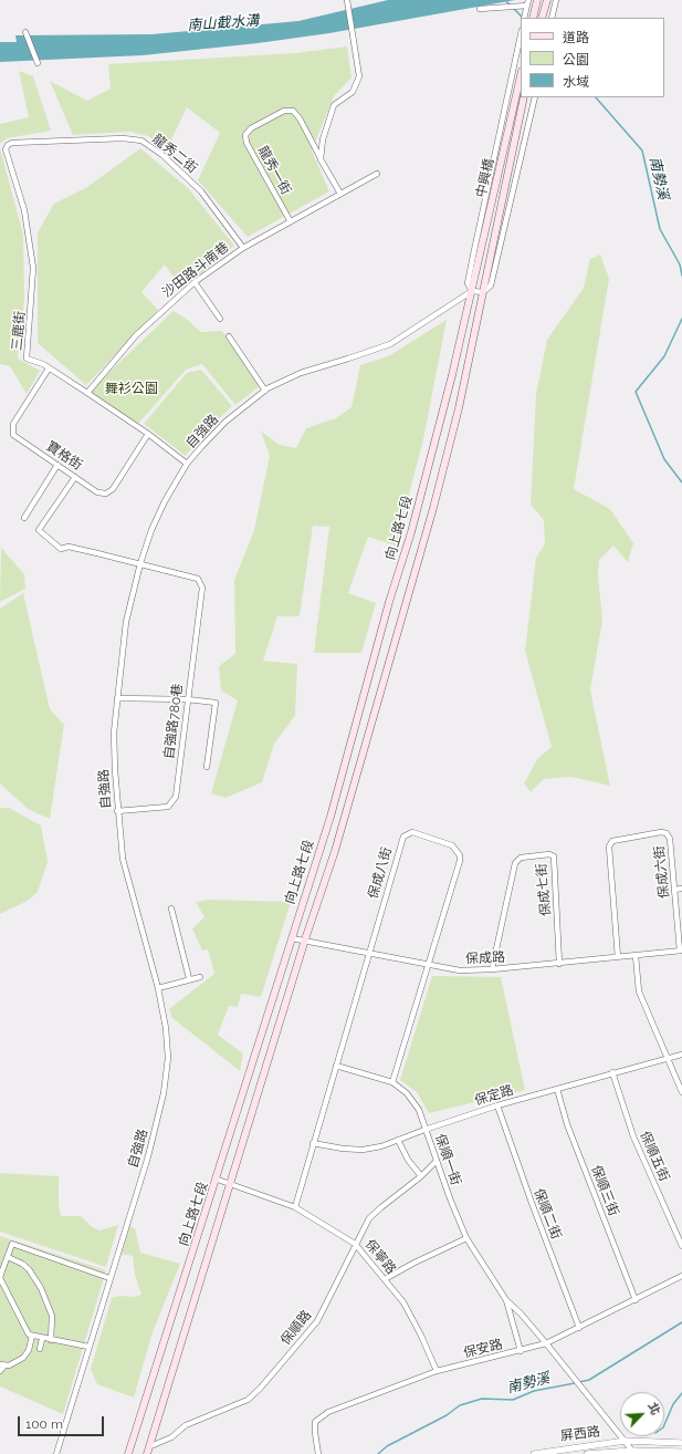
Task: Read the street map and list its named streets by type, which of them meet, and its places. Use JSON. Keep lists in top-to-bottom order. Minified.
{"streets":{"main road":["中興橋","向上路七段"],"street":["龍秀二街","龍秀一街","沙田路斗南巷","三鹿街","自強路","寶格街","自強路780巷","保成六街","保成八街","保成七街","保成路","保定路","保順五街","保順一街","保順三街","保順二街","保寧路","保順路","保安路","屏西路"]},"crossings":[["龍秀二街","沙田路斗南巷"],["龍秀二街","三鹿街"],["龍秀一街","沙田路斗南巷"],["中興橋","自強路"],["中興橋","向上路七段"],["沙田路斗南巷","三鹿街"],["三鹿街","自強路"],["三鹿街","寶格街"],["自強路","向上路七段"],["自強路","自強路780巷"],["向上路七段","保成路"],["向上路七段","保寧路"],["向上路七段","保順路"],["保成六街","保成路"],["保成八街","保成路"],["保成八街","保定路"],["保成八街","保順一街"],["保成八街","保寧路"],["保成七街","保成路"],["保定路","保順五街"],["保定路","保順一街"],["保定路","保順三街"],["保定路","保順二街"],["保順一街","保順路"],["保順一街","保安路"],["保順一街","屏西路"],["保順三街","保安路"],["保順二街","保安路"],["保寧路","保順路"],["保寧路","保安路"]],"water":["南山截水溝","南勢溪"],"parks":["舞衫公園"],"legend":["道路","公園","水域"],"scale_bar":"100 m","north":"top right"}
